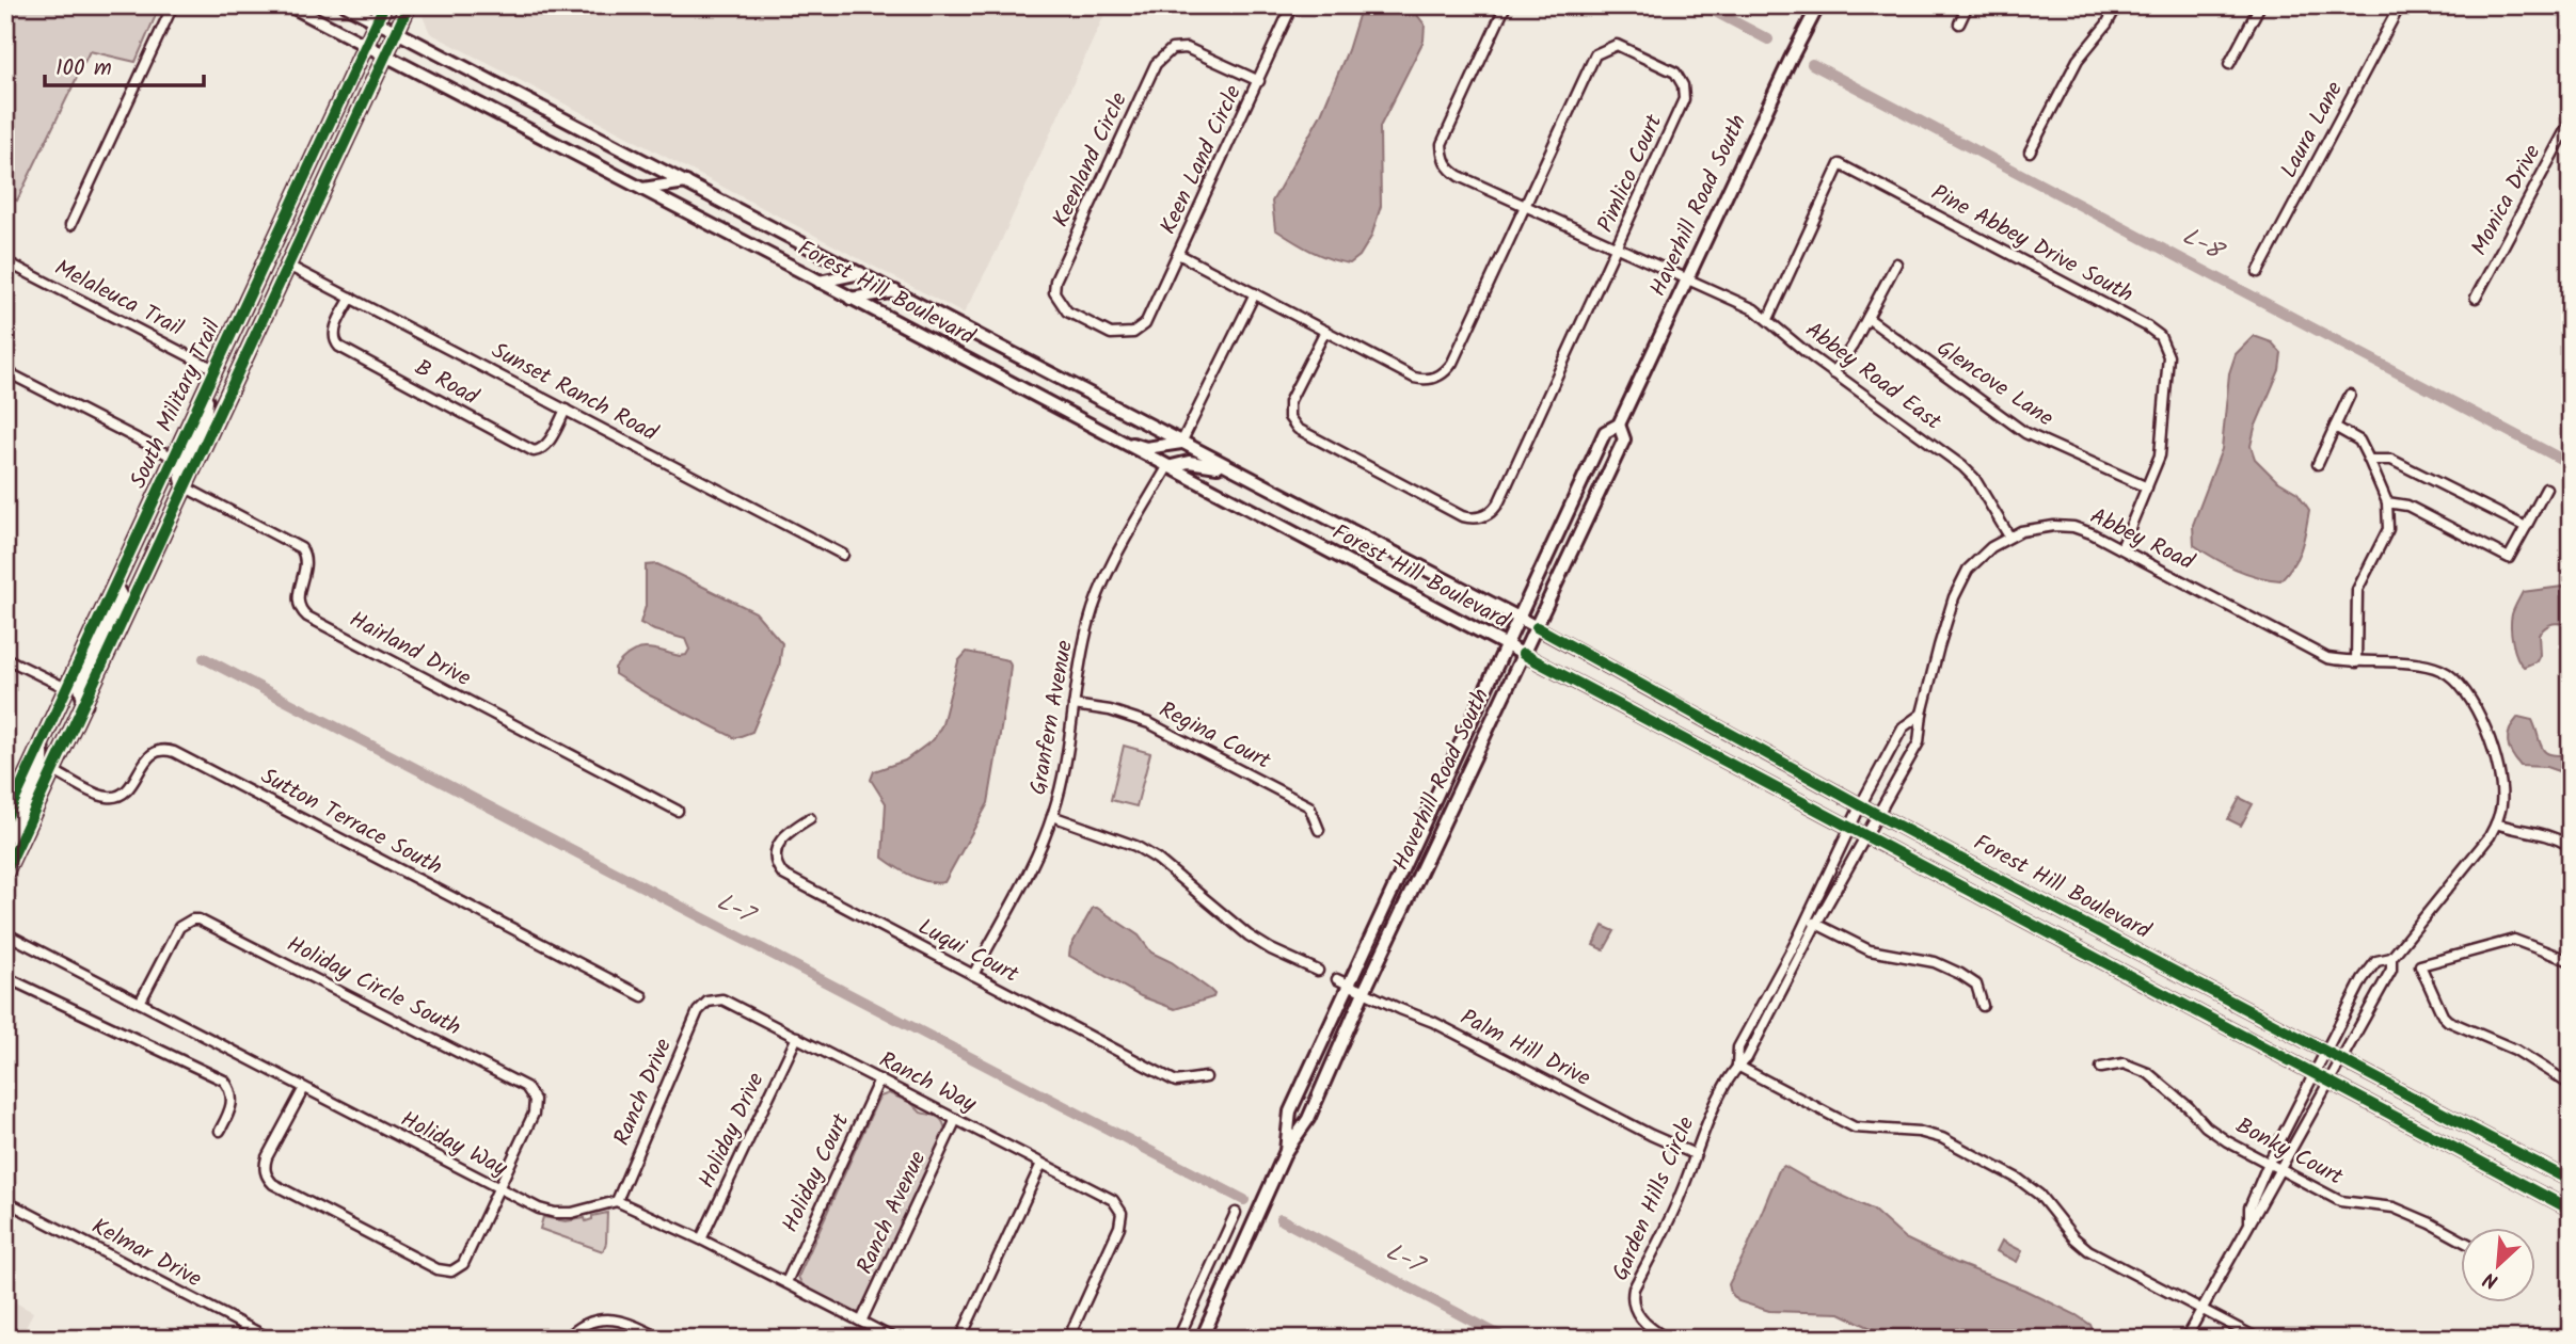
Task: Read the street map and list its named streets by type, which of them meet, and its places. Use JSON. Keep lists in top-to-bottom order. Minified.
{"streets":{"main road":["Haverhill Road South","Forest Hill Boulevard","South Military Trail"],"street":["Laura Lane","Keenland Circle","Keen Land Circle","Pimlico Court","Monica Drive","Pine Abbey Drive South","Melaleuca Trail","Abbey Road East","B Road","Glencove Lane","Sunset Ranch Road","Abbey Road","Hairland Drive","Granfern Avenue","Regina Court","Sutton Terrace South","Luqui Court","Holiday Circle South","Palm Hill Drive","Ranch Way","Ranch Drive","Holiday Drive","Holiday Way","Bonky Court","Holiday Court","Garden Hills Circle","Ranch Avenue","Kelmar Drive"]},"crossings":[["Keenland Circle","Keen Land Circle"],["Keen Land Circle","Pimlico Court"],["Pimlico Court","Abbey Road East"],["Haverhill Road South","Forest Hill Boulevard"],["Haverhill Road South","Abbey Road East"],["Haverhill Road South","Palm Hill Drive"],["Pine Abbey Drive South","Abbey Road East"],["Pine Abbey Drive South","Glencove Lane"],["Pine Abbey Drive South","Abbey Road"],["Forest Hill Boulevard","South Military Trail"],["Forest Hill Boulevard","Abbey Road"],["Forest Hill Boulevard","Granfern Avenue"],["Forest Hill Boulevard","Garden Hills Circle"],["Melaleuca Trail","South Military Trail"],["Abbey Road East","Abbey Road"],["B Road","Sunset Ranch Road"],["Sunset Ranch Road","South Military Trail"],["South Military Trail","Hairland Drive"],["South Military Trail","Sutton Terrace South"],["Abbey Road","Bonky Court"],["Abbey Road","Garden Hills Circle"],["Granfern Avenue","Regina Court"],["Granfern Avenue","Luqui Court"],["Holiday Circle South","Holiday Way"],["Palm Hill Drive","Garden Hills Circle"],["Ranch Way","Ranch Drive"],["Ranch Way","Holiday Drive"],["Ranch Way","Holiday Court"],["Ranch Way","Ranch Avenue"],["Ranch Drive","Holiday Way"]],"water":["L-8","L-7"],"scale_bar":"100 m","north":"bottom left"}
